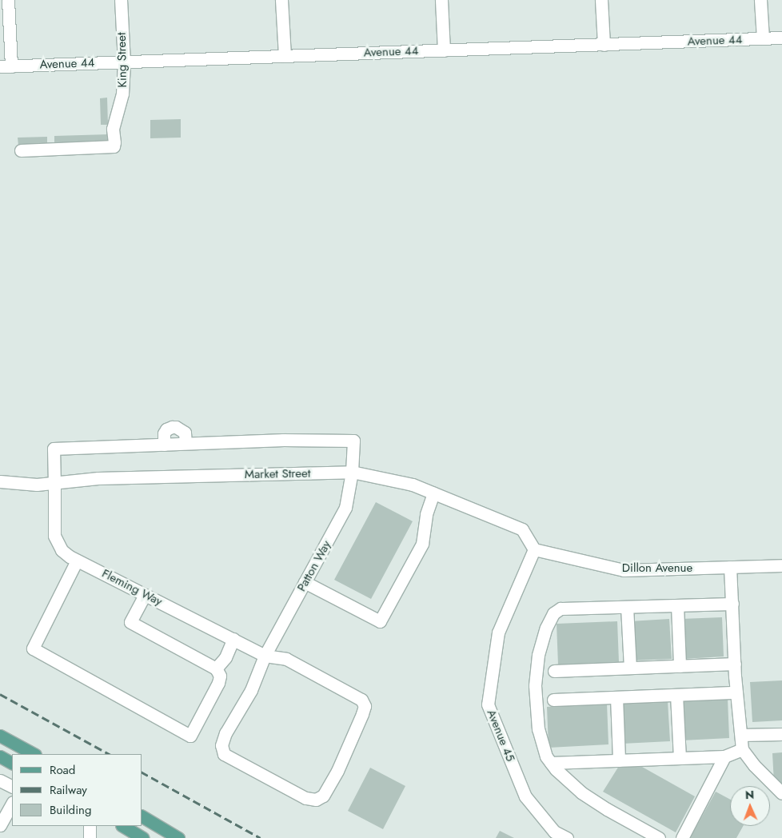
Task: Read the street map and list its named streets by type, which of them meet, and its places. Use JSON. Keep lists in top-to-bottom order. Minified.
{"streets":{"street":["Avenue 44","King Street","Market Street","Patton Way","Dillon Avenue","Fleming Way","Avenue 45"]},"crossings":[["Avenue 44","King Street"],["Market Street","Patton Way"],["Market Street","Dillon Avenue"],["Market Street","Fleming Way"],["Market Street","Avenue 45"],["Patton Way","Fleming Way"],["Dillon Avenue","Avenue 45"]],"legend":["Road","Railway","Building"],"north":"top"}
